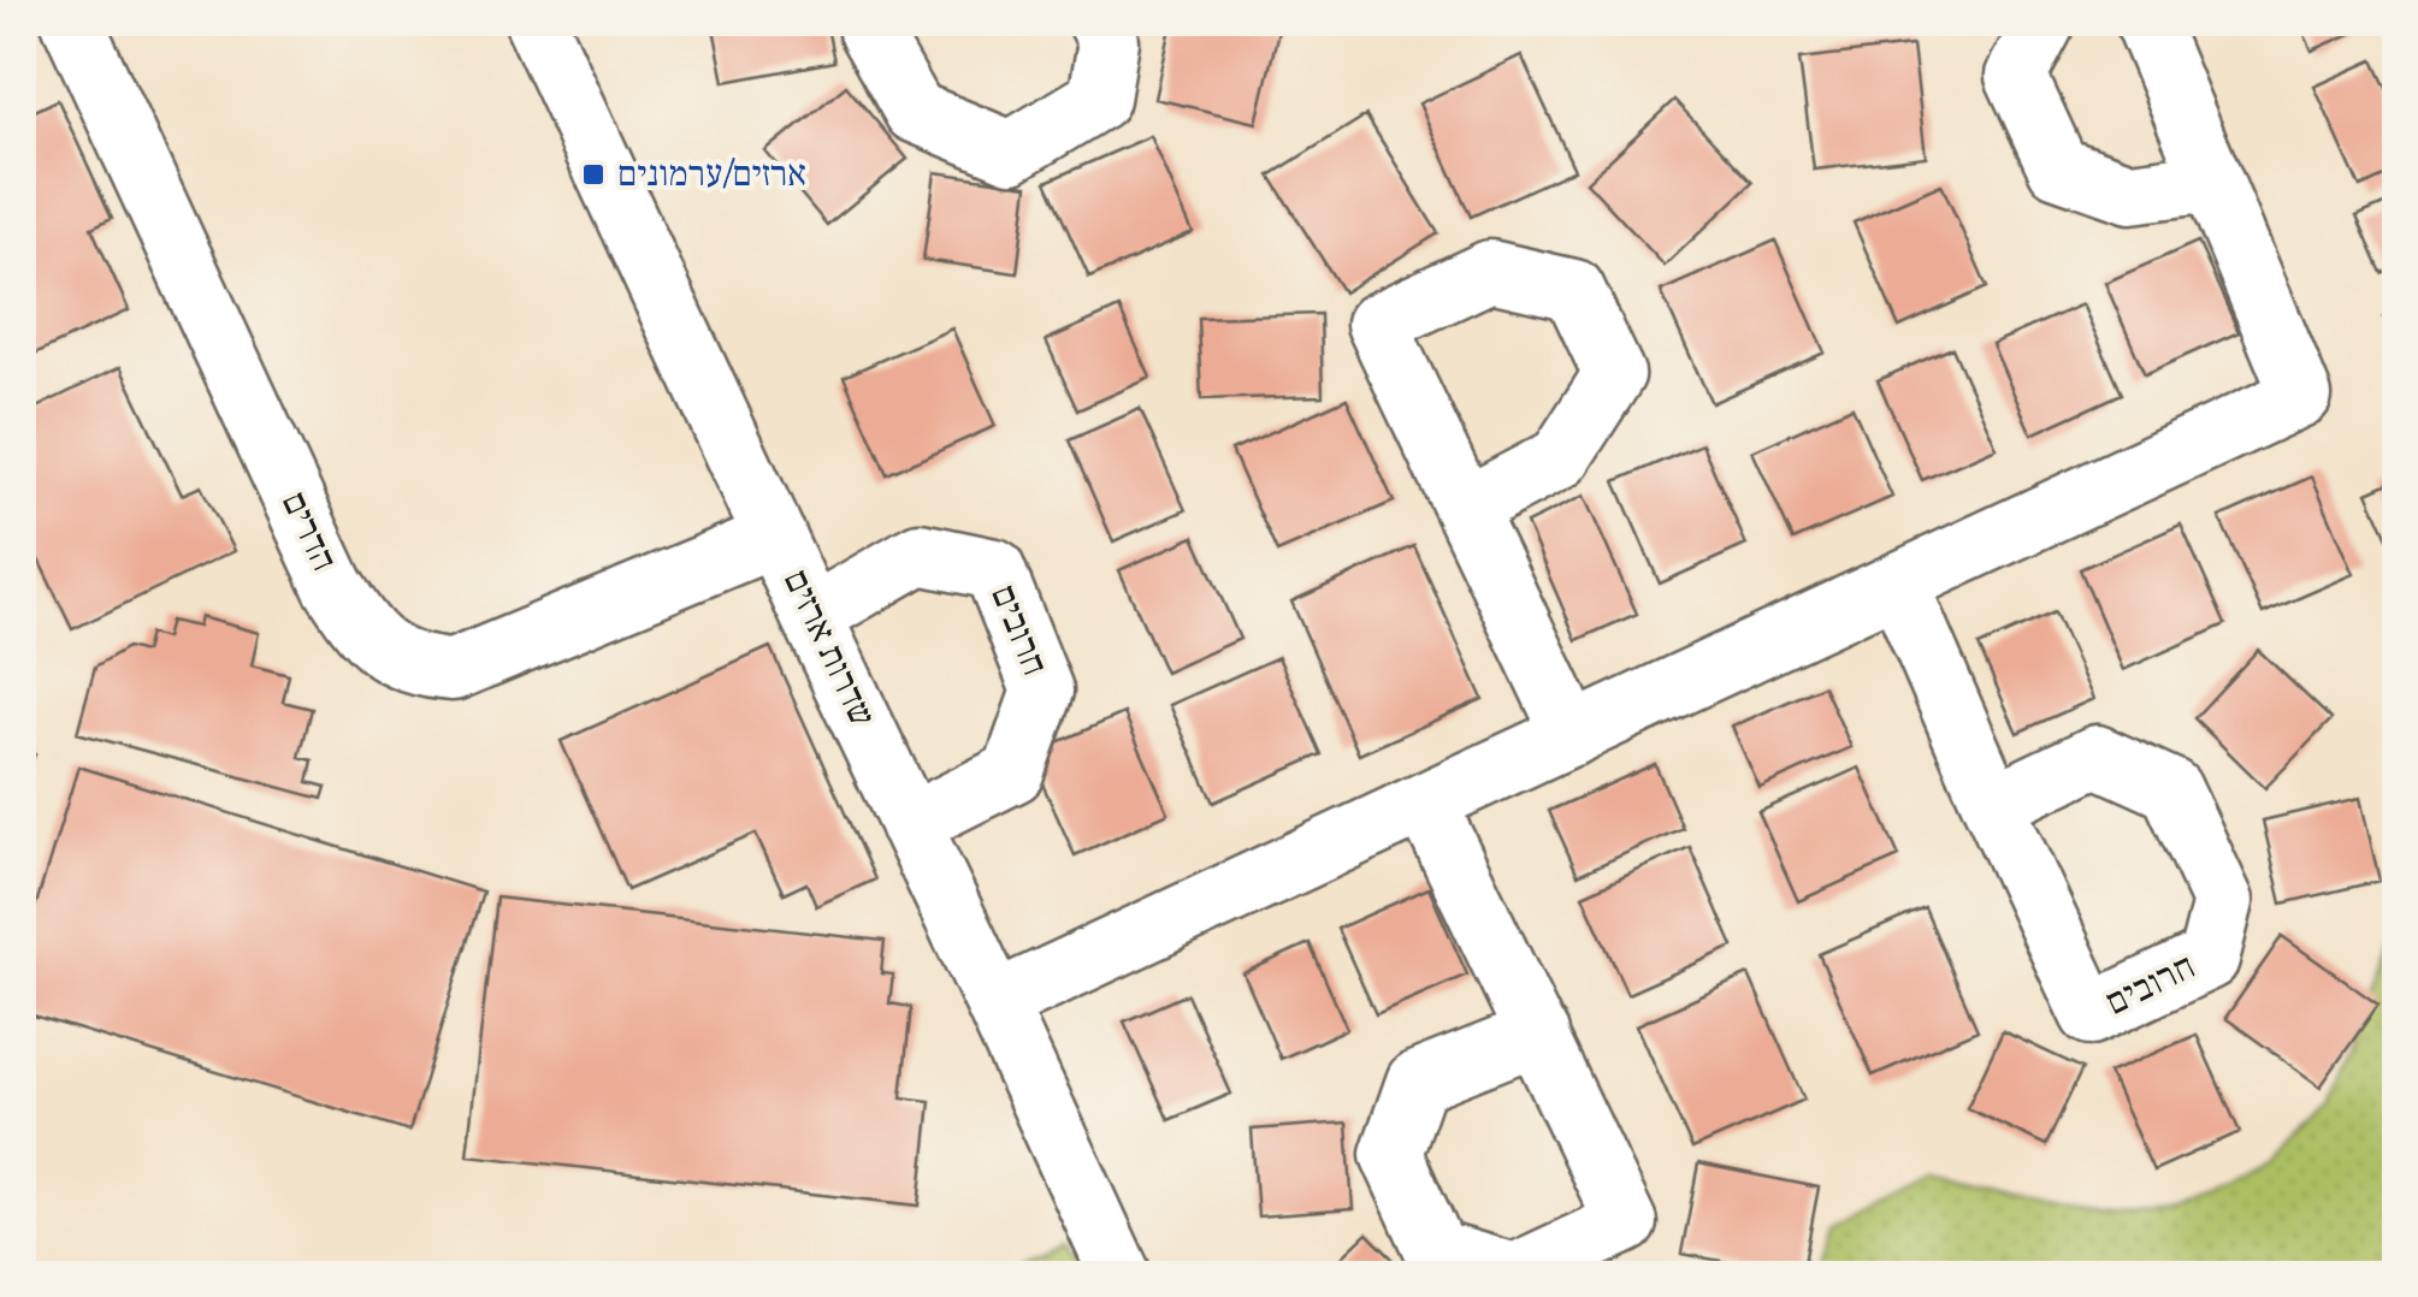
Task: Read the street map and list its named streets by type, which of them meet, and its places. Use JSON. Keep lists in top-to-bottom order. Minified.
{"streets":{"street":["הדרים","חרובים","שדרות ארזים"]},"crossings":[["הדרים","שדרות ארזים"],["חרובים","שדרות ארזים"]],"places":{"transit":["ארזים/ערמונים"]}}
